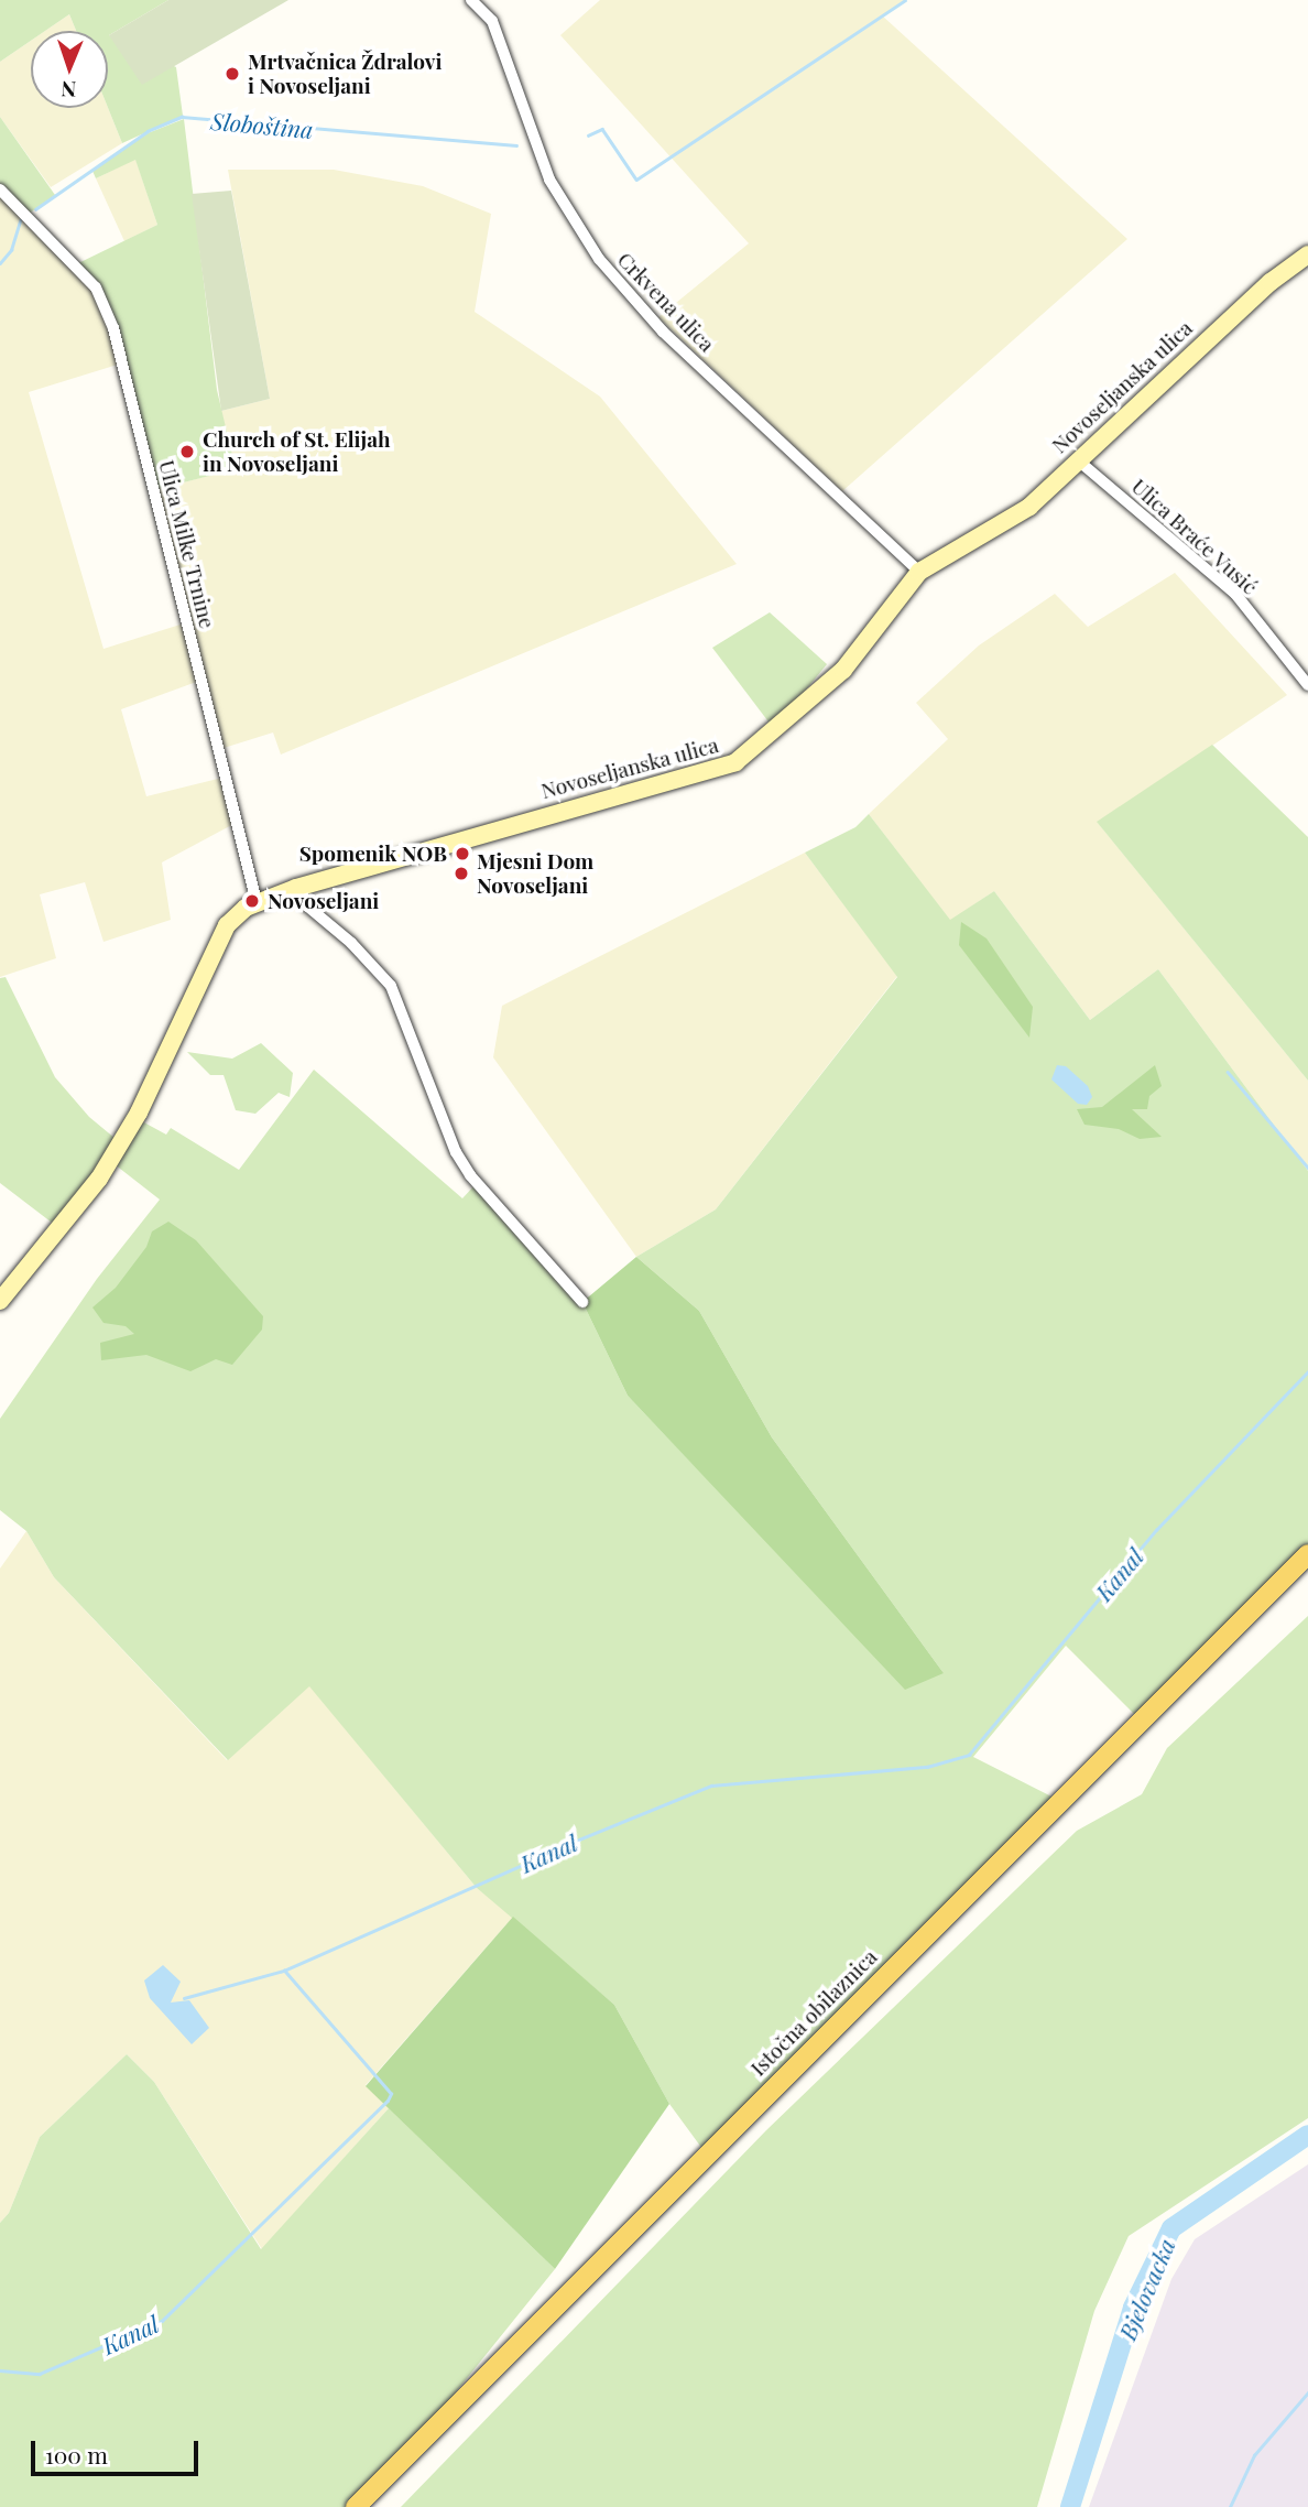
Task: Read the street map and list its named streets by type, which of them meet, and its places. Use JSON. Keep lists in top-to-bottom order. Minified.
{"streets":{"main road":["Novoseljanska ulica","Istočna obilaznica"],"street":["Crkvena ulica","Ulica Braće Vusić","Ulica Milke Trnine"]},"crossings":[["Crkvena ulica","Novoseljanska ulica"],["Novoseljanska ulica","Ulica Braće Vusić"],["Novoseljanska ulica","Ulica Milke Trnine"]],"water":["Sloboština","Kanal","Bjelovacka"],"places":["Mrtvačnica Ždralovi i Novoseljani","Church of St. Elijah in Novoseljani","Spomenik NOB","Mjesni Dom Novoseljani","Novoseljani"],"scale_bar":"100 m","north":"bottom"}
